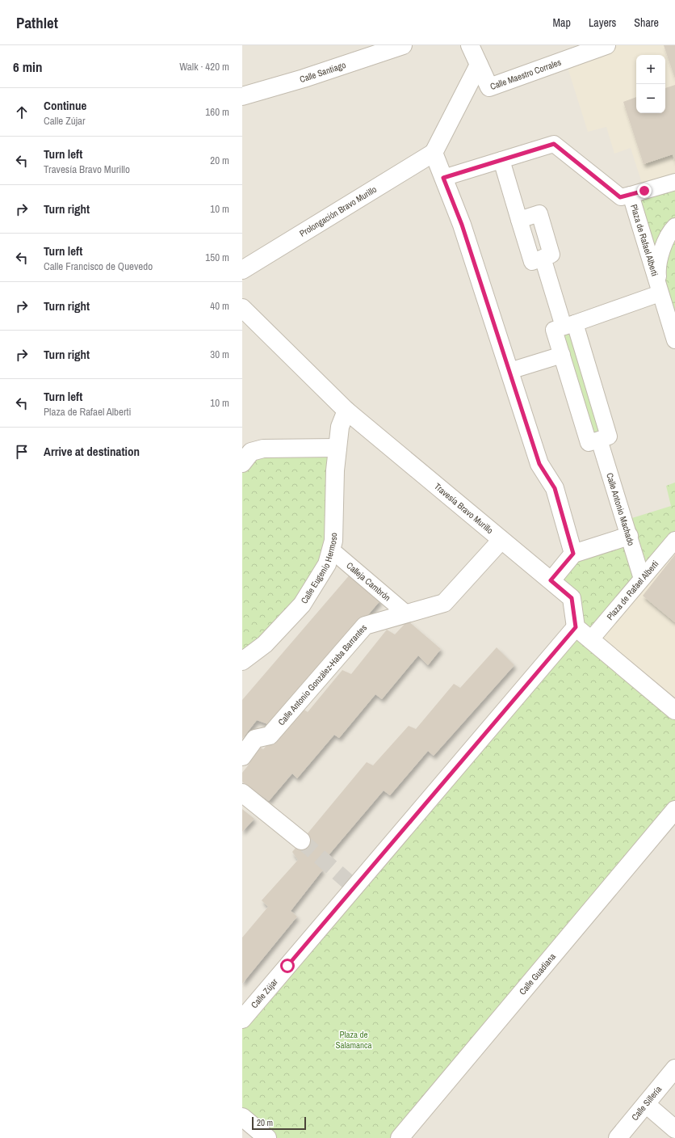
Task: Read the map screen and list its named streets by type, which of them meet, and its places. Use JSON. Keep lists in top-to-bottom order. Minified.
{"streets":{"street":["Calle Santiago","Calle Maestro Corrales","Prolongación Bravo Murillo","Plaza de Rafael Alberti","Travesía Bravo Murillo","Calle Antonio Machado","Calle Eugenio Hermoso","Calleja Cambrón","Calle Antonio González-Haba Barrantes","Calle Guadiana","Calle Zújar","Calle Sillería"]},"crossings":[["Plaza de Rafael Alberti","Calle Antonio Machado"],["Travesía Bravo Murillo","Calle Eugenio Hermoso"],["Travesía Bravo Murillo","Calle Antonio González-Haba Barrantes"],["Travesía Bravo Murillo","Calle Zújar"],["Calle Eugenio Hermoso","Calleja Cambrón"],["Calleja Cambrón","Calle Antonio González-Haba Barrantes"]],"parks":["Plaza de Salamanca"],"scale_bar":"20 m","page":{"header":"Pathlet","nav":["Map","Layers","Share"],"heading":["6 min","Walk · 420 m"],"map_buttons":["+","−"],"list":[["Continue","Calle Zújar","160 m"],["Turn left","Travesía Bravo Murillo","20 m"],["Turn right","10 m"],["Turn left","Calle Francisco de Quevedo","150 m"],["Turn right","40 m"],["Turn right","30 m"],["Turn left","Plaza de Rafael Alberti","10 m"],"Arrive at destination"],"scale":"20 m"}}
